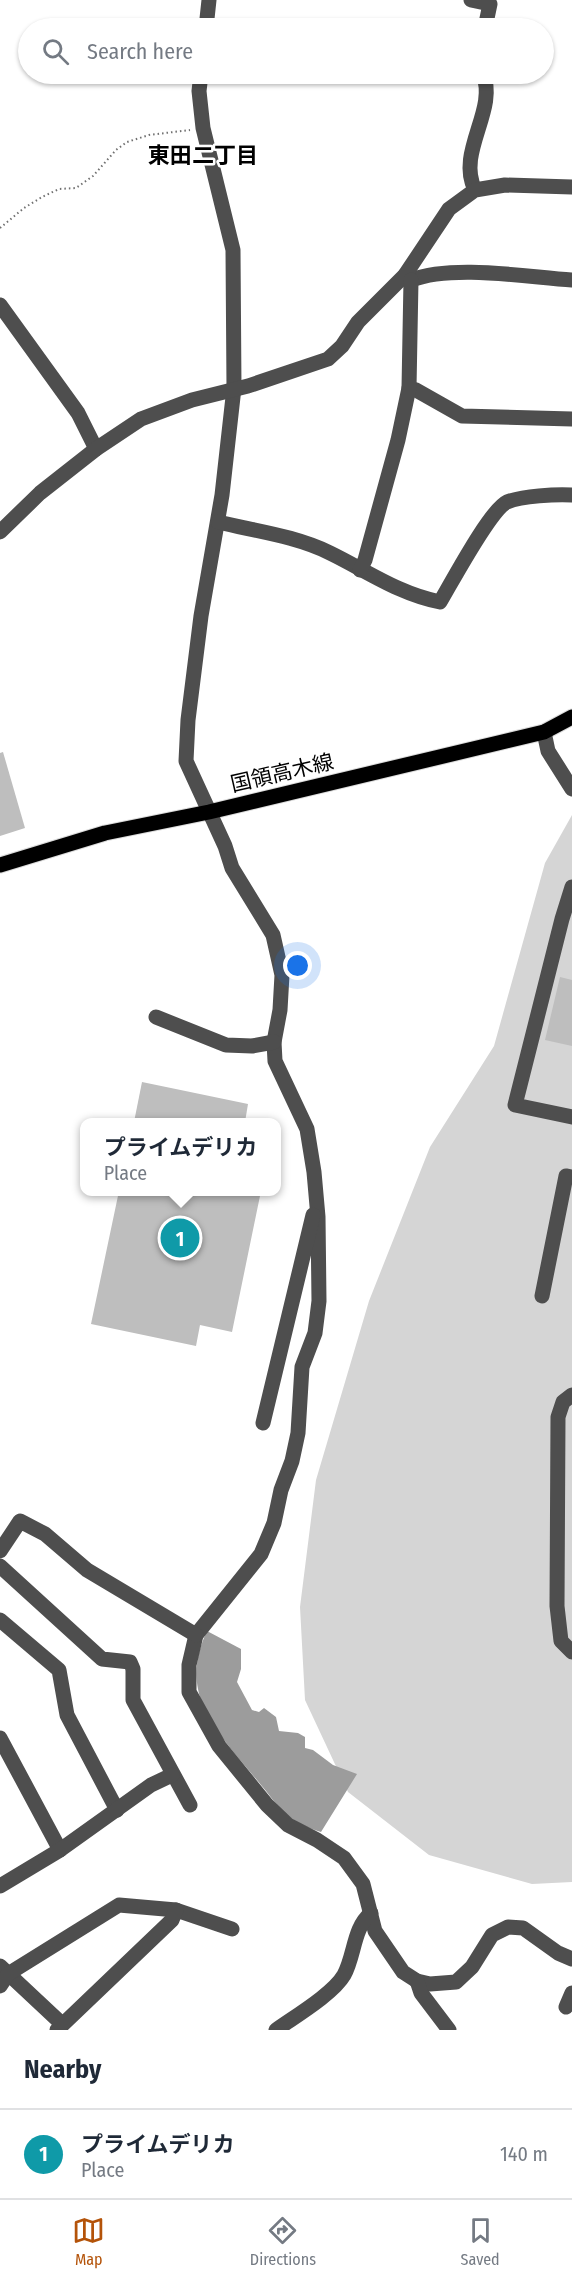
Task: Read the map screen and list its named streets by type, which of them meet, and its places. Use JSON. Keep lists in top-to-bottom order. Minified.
{"streets":{"main road":["国領高木線"]},"districts":["東田二丁目"],"page":{"search":"Search here","popup":["プライムデリカ","Place"],"pins":"1","heading":"Nearby","list":[{"mark":"1","name":"プライムデリカ","note":"Place","value":"140 m"}],"nav":["Map","Directions","Saved"]}}
